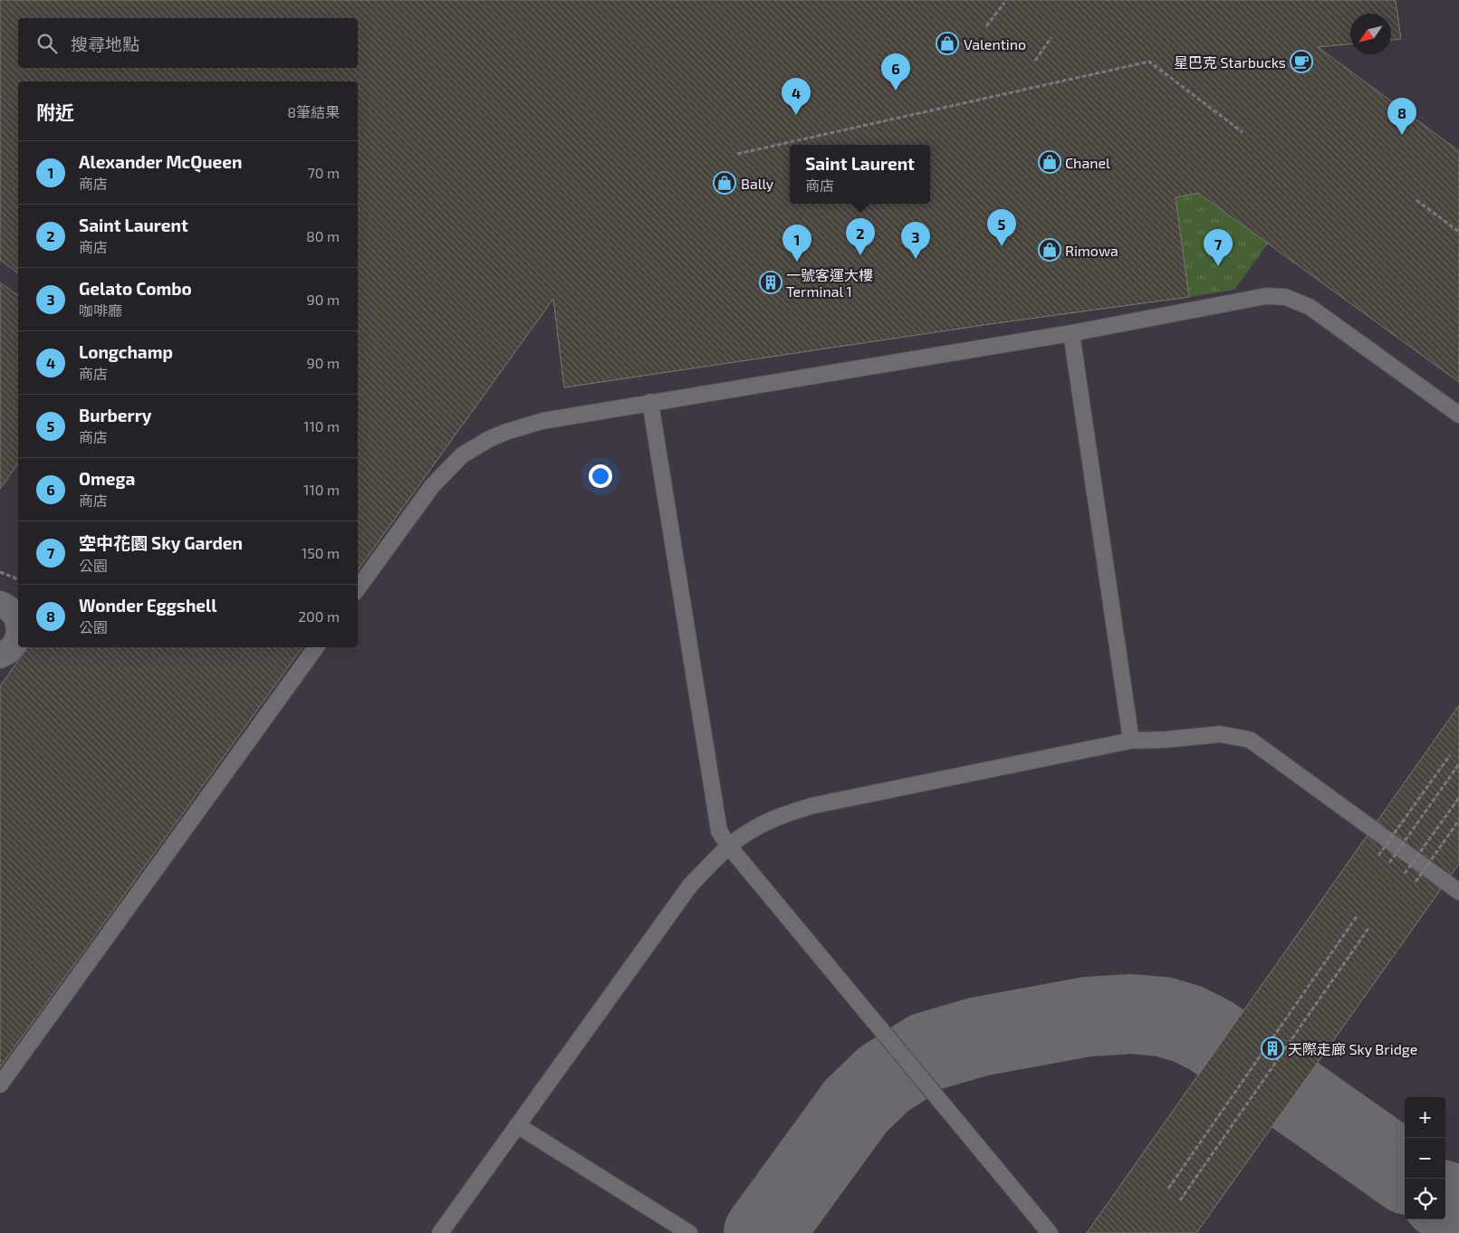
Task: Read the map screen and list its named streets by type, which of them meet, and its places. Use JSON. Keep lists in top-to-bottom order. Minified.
{"places":{"shop":["Valentino","Chanel","Bally","Rimowa"],"cafe":["星巴克 Starbucks"],"building":["一號客運大樓 Terminal 1","天際走廊 Sky Bridge"]},"north":"bottom left","page":{"search":"搜尋地點","pins":["6","4","8","5","2","3","1","7"],"heading":["附近","8筆結果"],"list":[{"mark":"1","name":"Alexander McQueen","note":"商店","value":"70 m"},{"mark":"2","name":"Saint Laurent","note":"商店","value":"80 m"},{"mark":"3","name":"Gelato Combo","note":"咖啡廳","value":"90 m"},{"mark":"4","name":"Longchamp","note":"商店","value":"90 m"},{"mark":"5","name":"Burberry","note":"商店","value":"110 m"},{"mark":"6","name":"Omega","note":"商店","value":"110 m"},{"mark":"7","name":"空中花園 Sky Garden","note":"公園","value":"150 m"},{"mark":"8","name":"Wonder Eggshell","note":"公園","value":"200 m"}],"popup":["Saint Laurent","商店"],"map_buttons":["+","−"]}}
